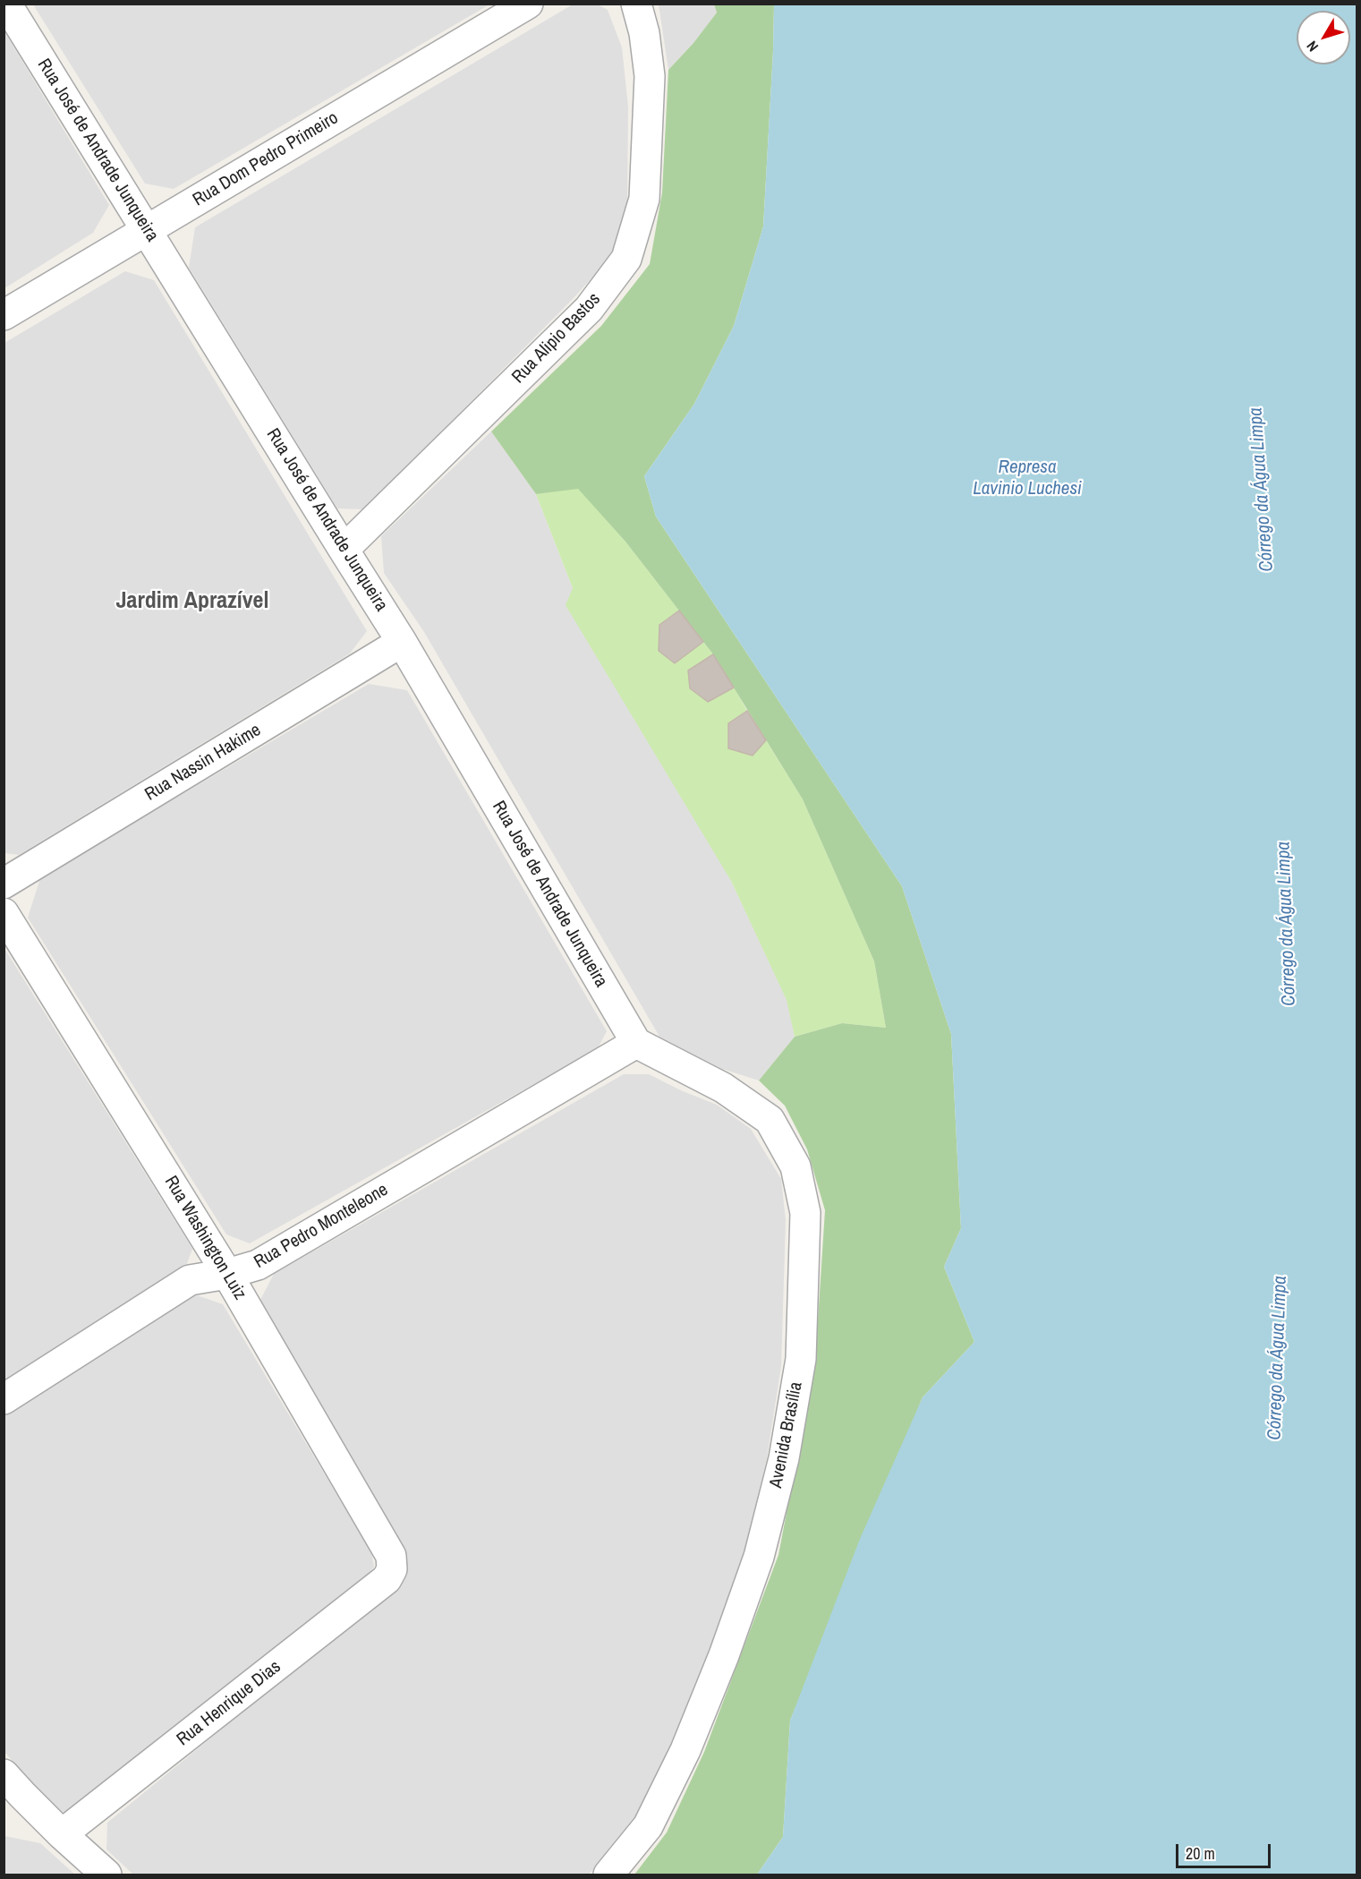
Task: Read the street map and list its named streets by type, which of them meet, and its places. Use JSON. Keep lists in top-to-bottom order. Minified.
{"streets":{"street":["Rua José de Andrade Junqueira","Rua Dom Pedro Primeiro","Rua Alipio Bastos","Rua Nassin Hakime","Rua Pedro Monteleone","Rua Washington Luiz","Avenida Brasília","Rua Henrique Dias"]},"crossings":[["Rua José de Andrade Junqueira","Rua Dom Pedro Primeiro"],["Rua José de Andrade Junqueira","Rua Alipio Bastos"],["Rua José de Andrade Junqueira","Rua Nassin Hakime"],["Rua José de Andrade Junqueira","Rua Pedro Monteleone"],["Rua José de Andrade Junqueira","Avenida Brasília"],["Rua Pedro Monteleone","Rua Washington Luiz"],["Rua Pedro Monteleone","Avenida Brasília"],["Rua Washington Luiz","Rua Henrique Dias"]],"districts":["Jardim Aprazível"],"water":["Represa Lavinio Luchesi","Córrego da Água Limpa"],"scale_bar":"20 m","north":"bottom left"}
